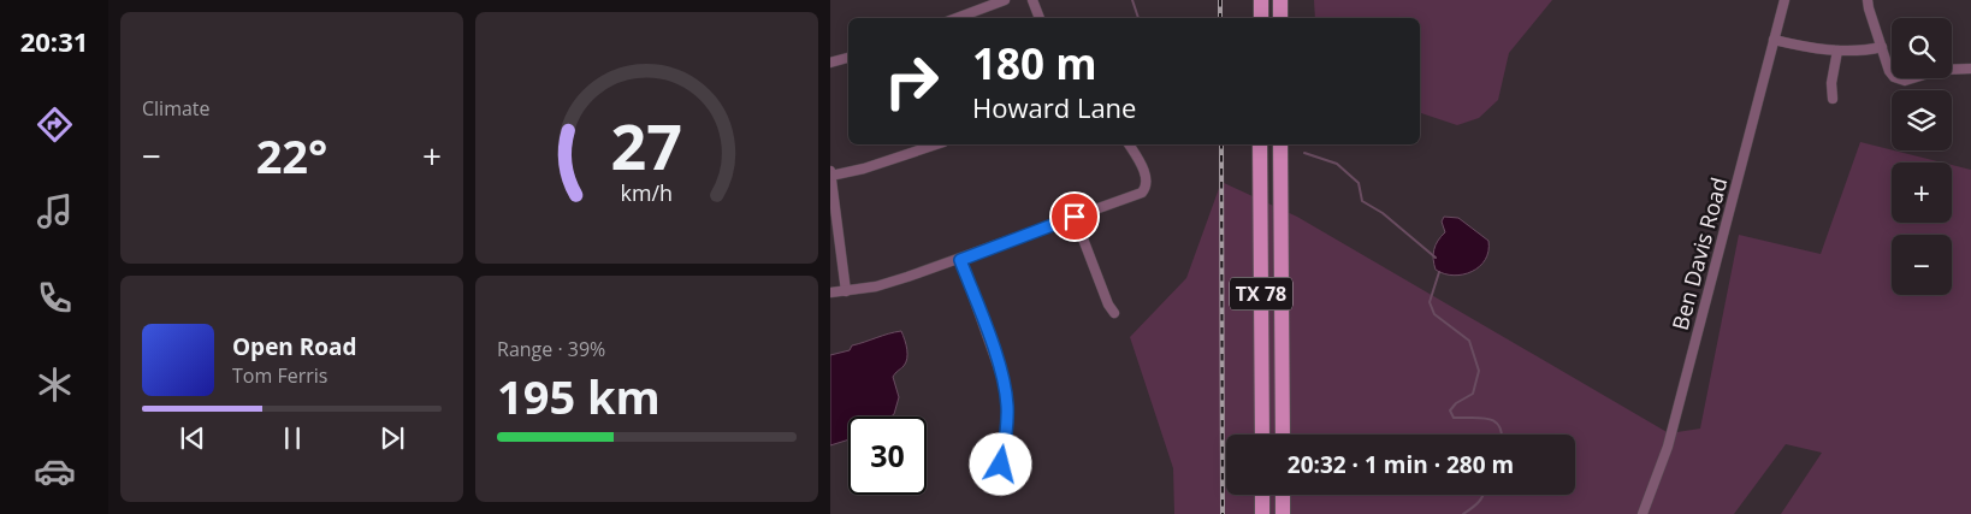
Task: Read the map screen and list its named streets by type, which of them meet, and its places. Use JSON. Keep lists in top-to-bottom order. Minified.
{"streets":{"main road":["TX 78"],"street":["Ben Davis Road"]},"page":{"tabs":"20:31","tile":["Climate",["Range · 39%","195 km"]],"map_buttons":["+","−"],"turn":["180 m","Howard Lane"],"heat":["−","22°","+"],"song":["Open Road","Tom Ferris"],"limit":"30","trip":"20:32 · 1 min · 280 m","gauge":["27","km/h"]}}
